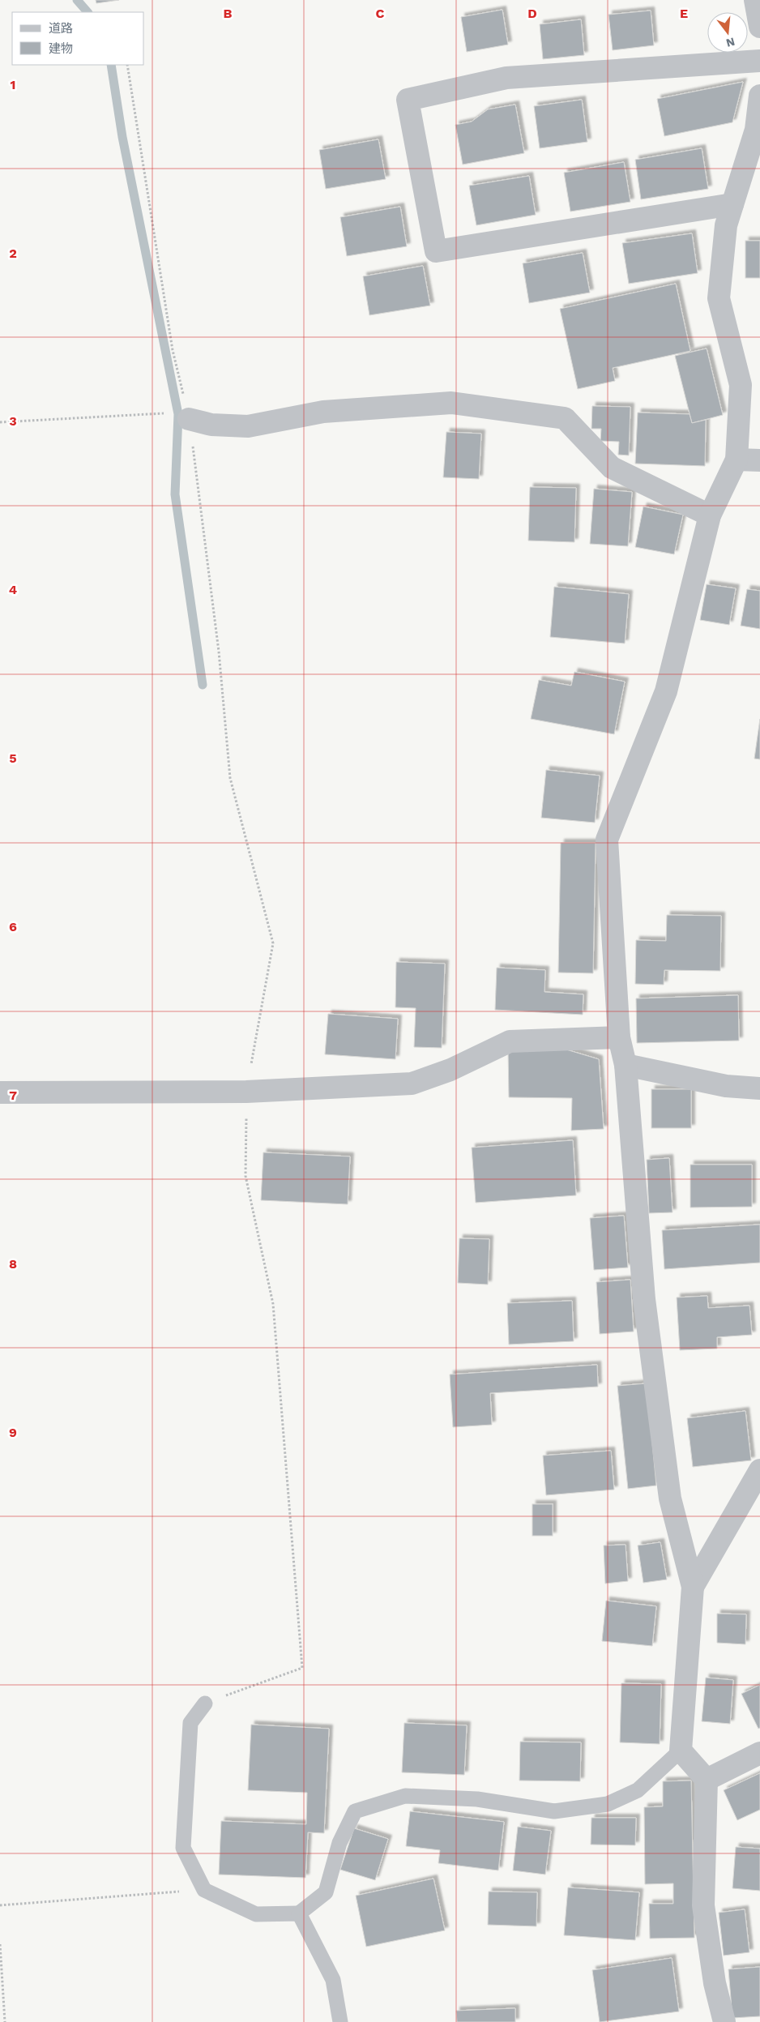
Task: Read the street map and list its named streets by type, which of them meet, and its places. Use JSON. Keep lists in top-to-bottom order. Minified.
{"legend":["道路","建物"],"north":"bottom","grid":{"columns":["B","C","D","E"],"rows":["1","2","3","4","5","6","7","8","9"]}}
